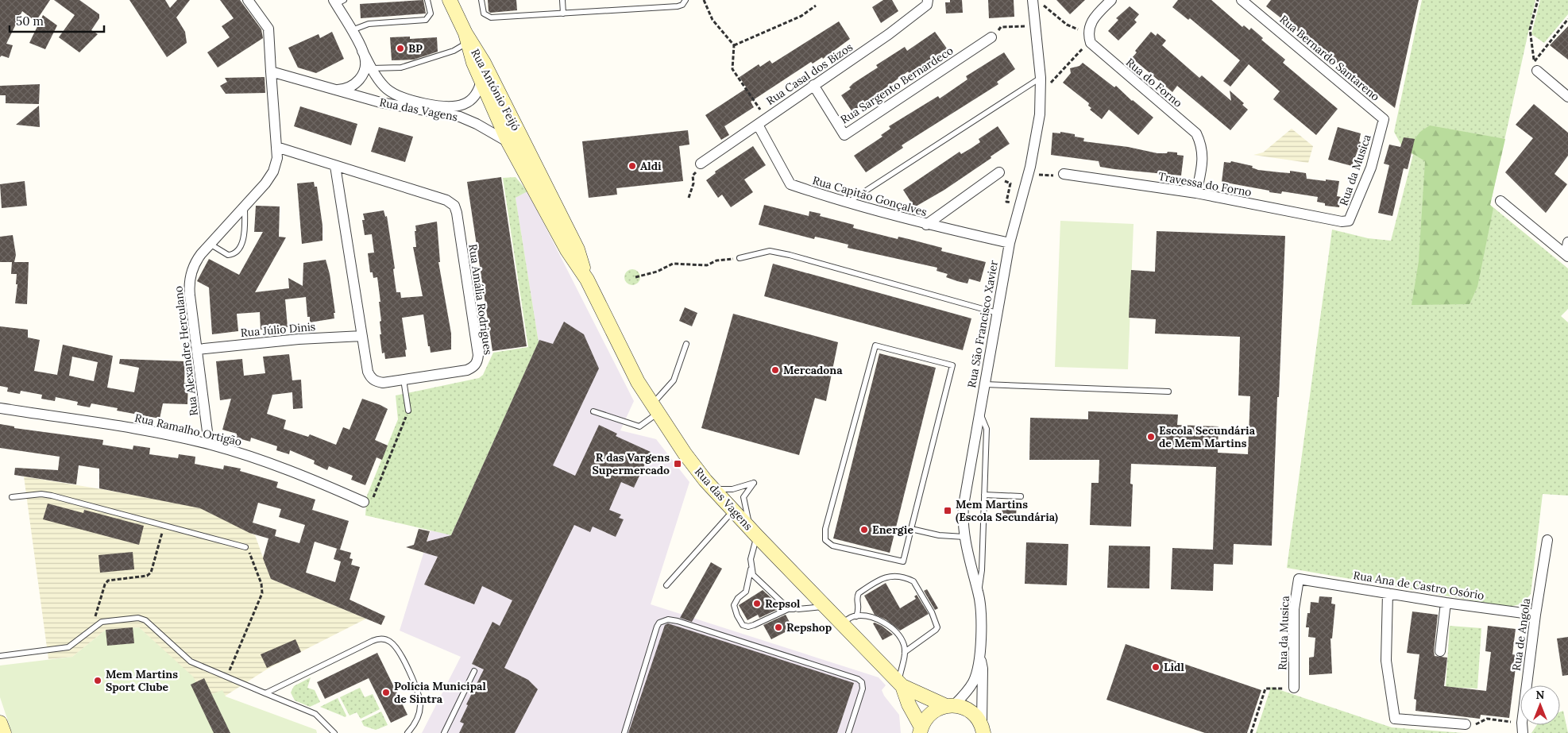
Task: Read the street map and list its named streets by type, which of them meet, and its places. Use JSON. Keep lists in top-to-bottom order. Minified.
{"streets":{"street":["Rua Bernardo Santareno","Rua Casal dos Bizos","Rua do Forno","Rua Sargento Bernardeco","Rua António Feijó","Rua das Vagens","Rua da Musica","Travessa do Forno","Rua Capitão Gonçalves","Rua Amália Rodrigues","Rua São Francisco Xavier","Rua Júlio Dinis","Rua Alexandre Herculano","Rua Ramalho Ortigão","Rua Ana de Castro Osório","Rua de Angola"]},"crossings":[["Rua Bernardo Santareno","Rua da Musica"],["Rua Casal dos Bizos","Rua Sargento Bernardeco"],["Rua Casal dos Bizos","Rua Capitão Gonçalves"],["Rua do Forno","Travessa do Forno"],["Rua António Feijó","Rua das Vagens"],["Rua das Vagens","Rua São Francisco Xavier"],["Rua das Vagens","Rua Alexandre Herculano"],["Rua da Musica","Travessa do Forno"],["Rua da Musica","Rua Ana de Castro Osório"],["Rua Capitão Gonçalves","Rua São Francisco Xavier"],["Rua Amália Rodrigues","Rua Júlio Dinis"],["Rua Amália Rodrigues","Rua Alexandre Herculano"],["Rua Júlio Dinis","Rua Alexandre Herculano"],["Rua Alexandre Herculano","Rua Ramalho Ortigão"],["Rua Ana de Castro Osório","Rua de Angola"]],"places":{"other":["BP","Aldi","Mercadona","Escola Secundária de Mem Martins","Energie","Repsol","Repshop","Lidl","Mem Martins Sport Clube","Polícia Municipal de Sintra"],"transit":["R das Vargens Supermercado","Mem Martins (Escola Secundária)"]},"scale_bar":"50 m","north":"top"}
